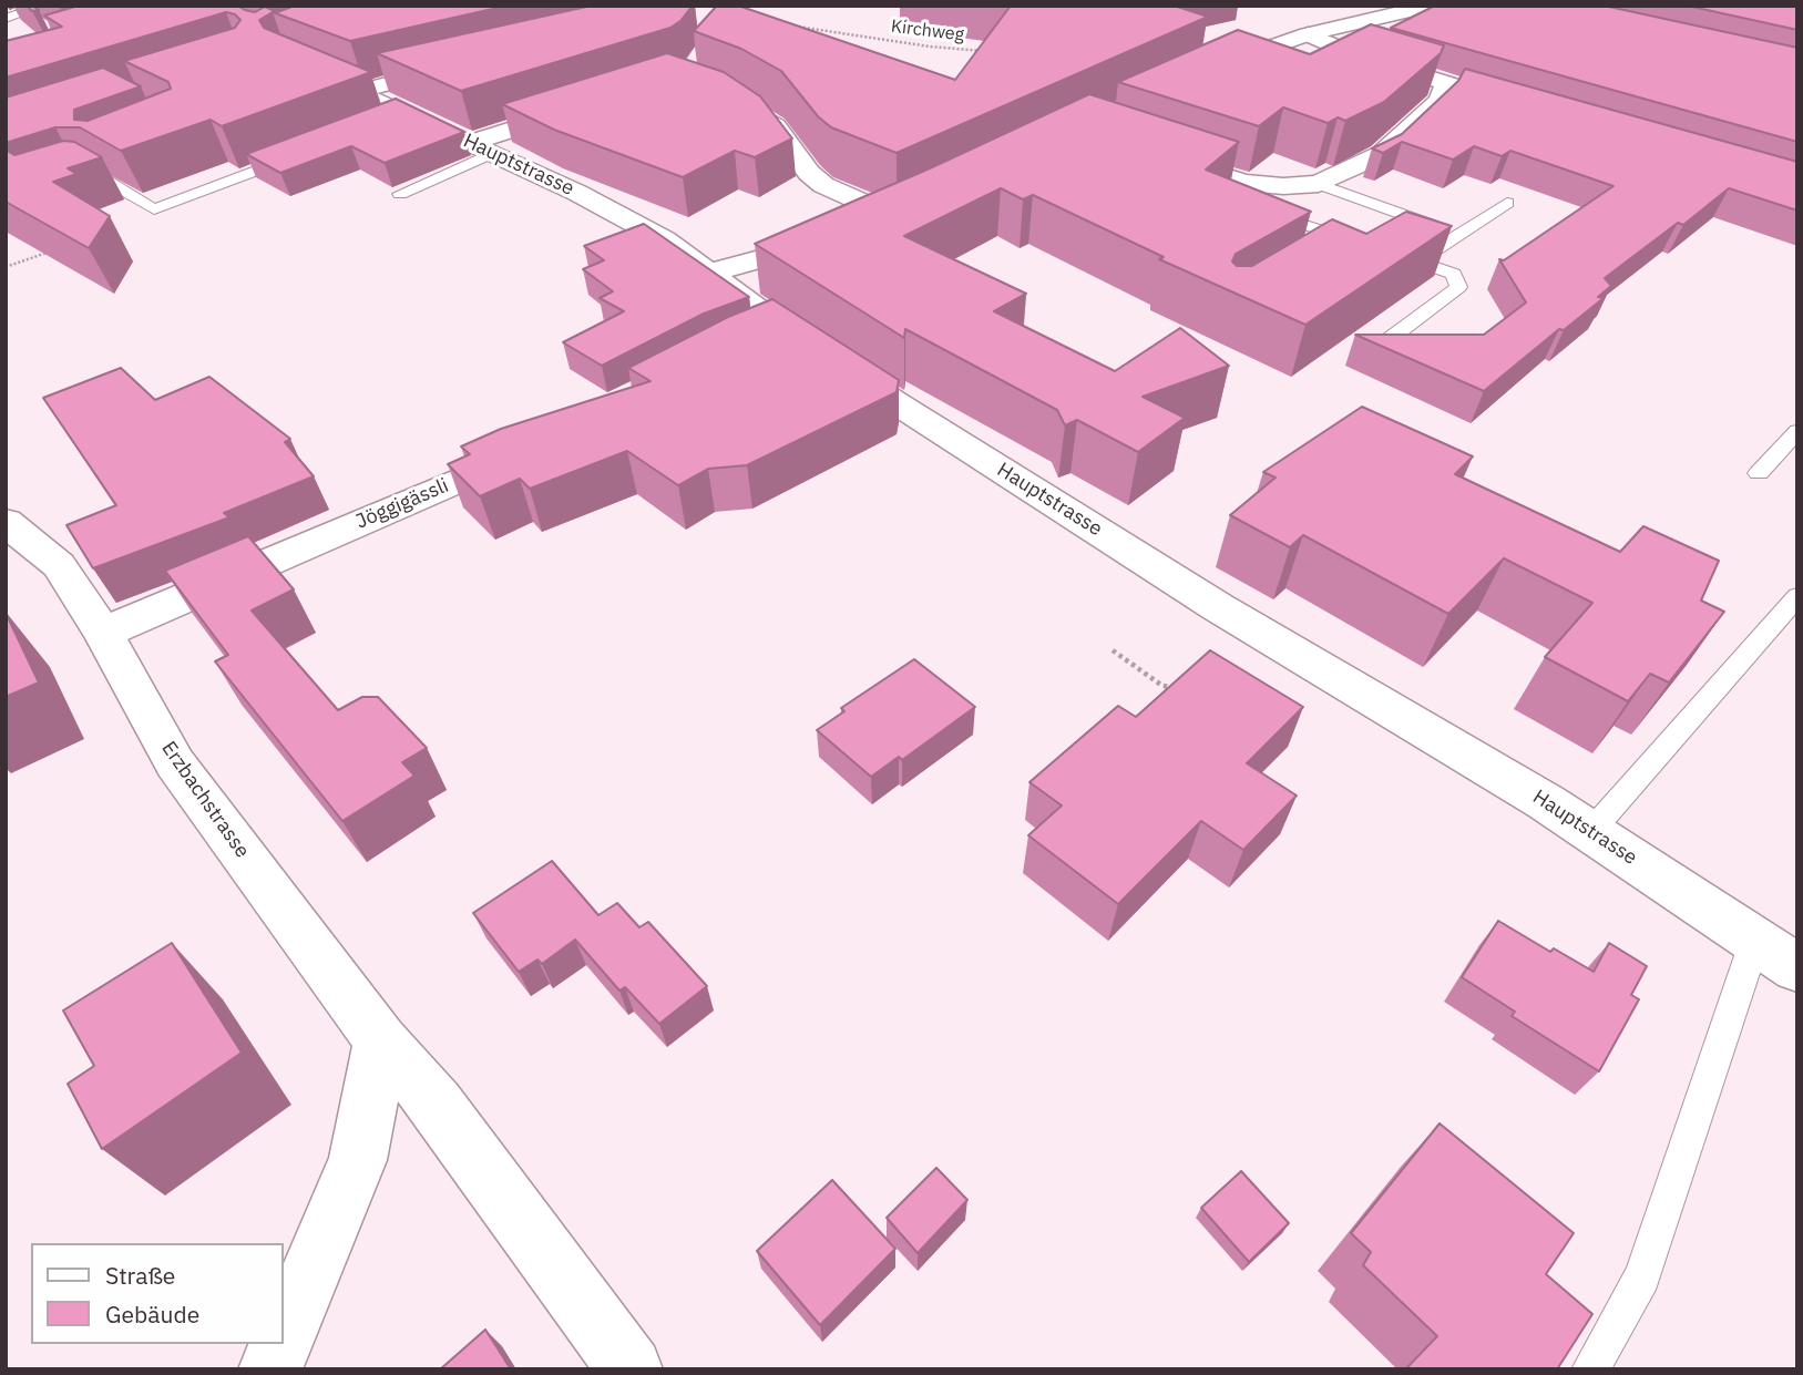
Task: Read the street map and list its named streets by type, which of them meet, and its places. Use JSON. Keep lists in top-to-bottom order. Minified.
{"streets":{"street":["Hauptstrasse","Jöggigässli","Erzbachstrasse"],"path":["Kirchweg"]},"crossings":[["Jöggigässli","Erzbachstrasse"]],"legend":["Straße","Gebäude"]}
